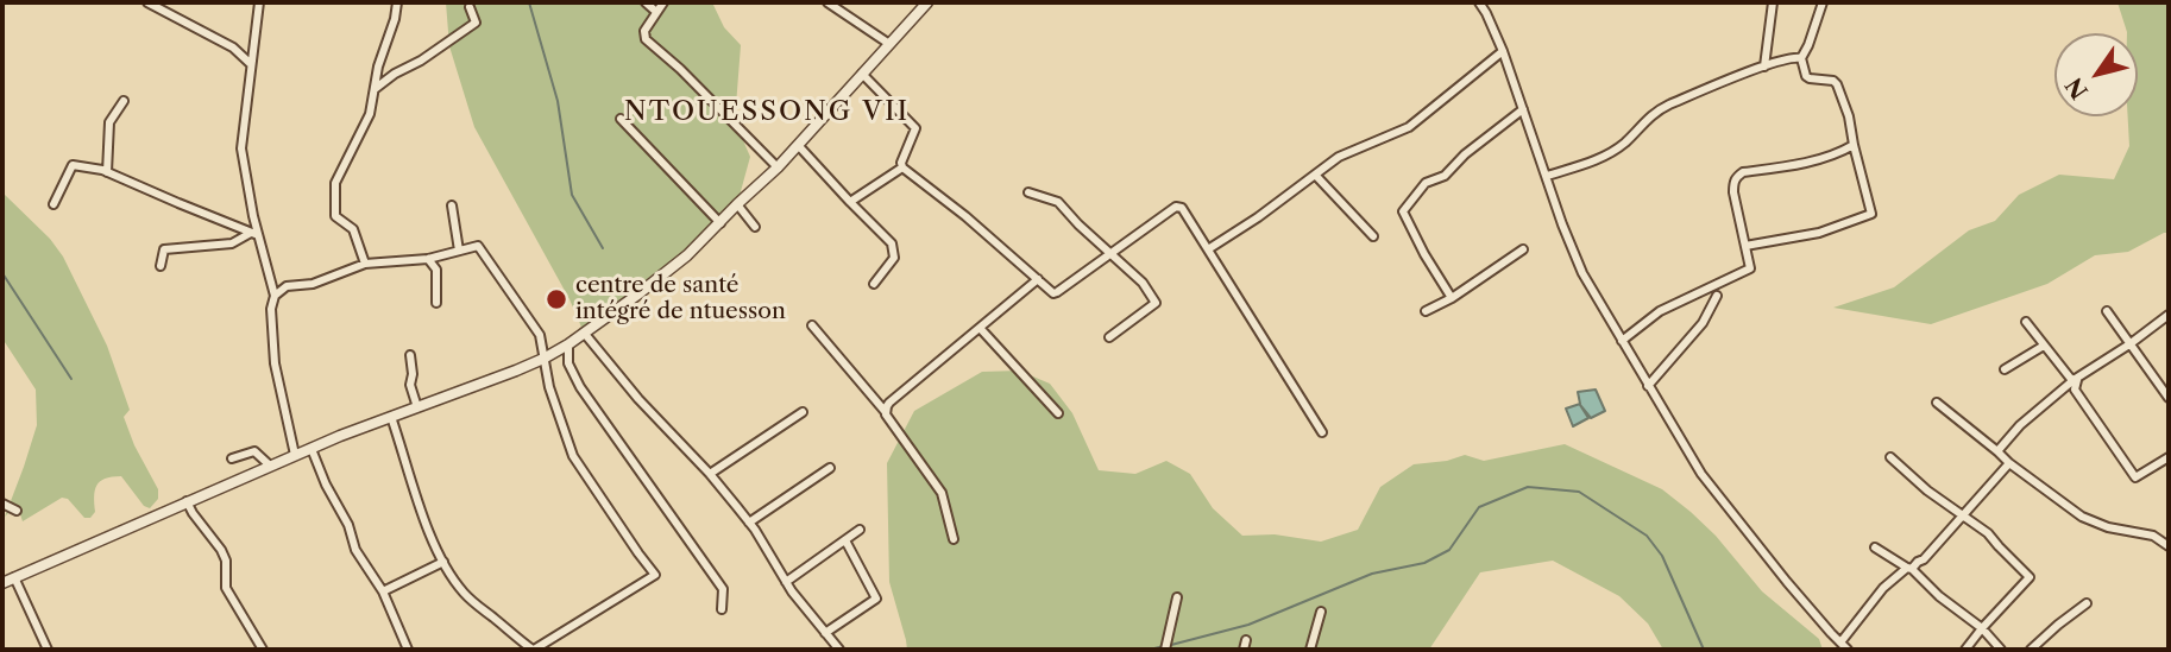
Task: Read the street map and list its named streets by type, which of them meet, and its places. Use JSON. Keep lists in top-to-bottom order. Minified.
{"districts":["NTOUESSONG VII"],"places":["centre de santé intégré de ntuesson"],"north":"bottom left"}
